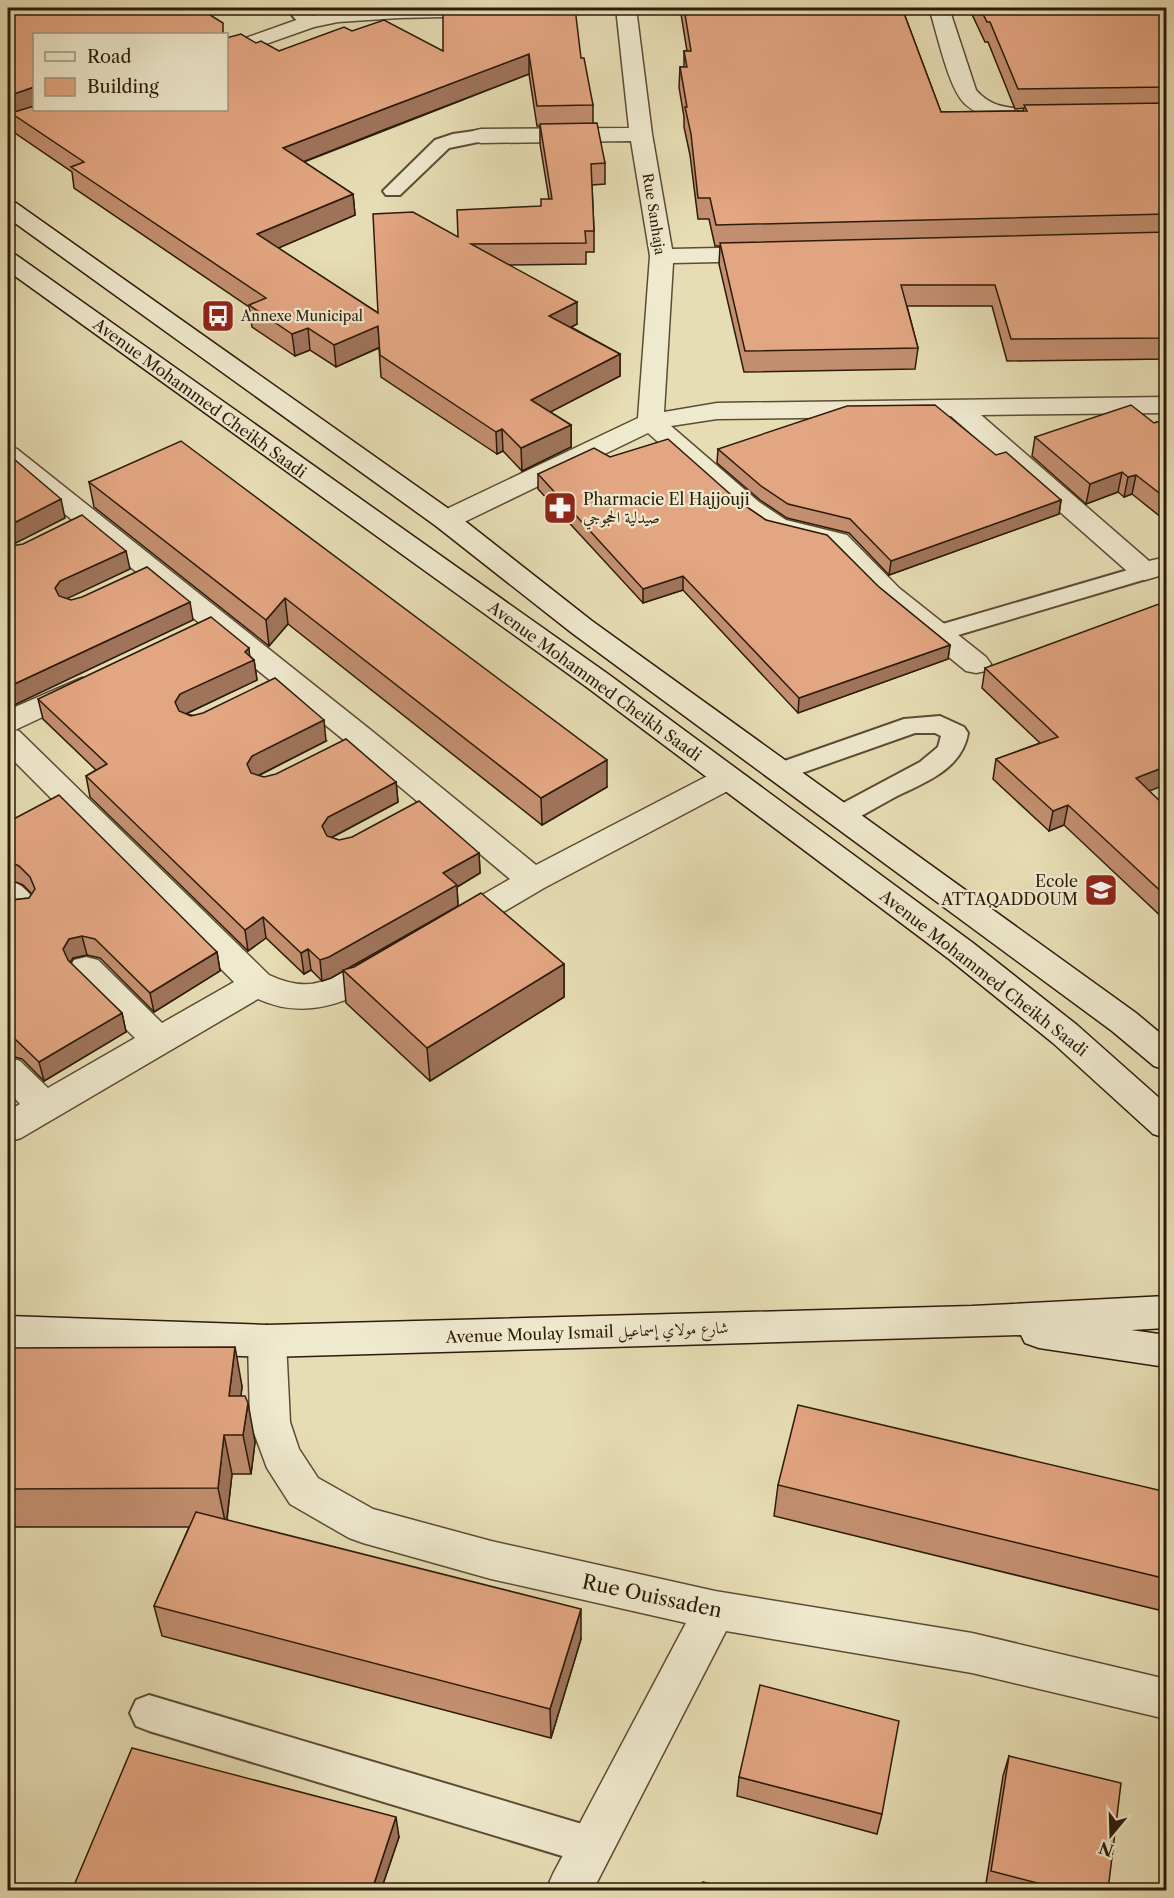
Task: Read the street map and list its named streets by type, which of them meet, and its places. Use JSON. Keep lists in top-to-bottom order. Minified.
{"streets":{"street":["Rue Sanhaja","Avenue Mohammed Cheikh Saadi","Avenue Moulay Ismail شارع مولاي إسماعيل","Rue Ouissaden"]},"crossings":[["Avenue Moulay Ismail شارع مولاي إسماعيل","Rue Ouissaden"]],"places":{"bus stop":["Annexe Municipal"],"pharmacy":["Pharmacie El Hajjouji صيدلية الحجوجي"],"school or university":["Ecole ATTAQADDOUM"]},"legend":["Road","Building"],"north":"bottom"}
